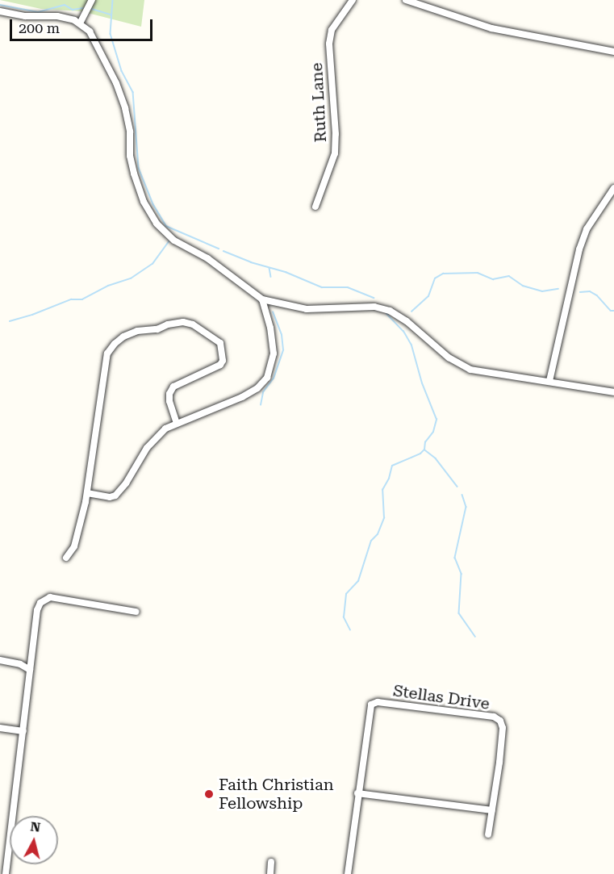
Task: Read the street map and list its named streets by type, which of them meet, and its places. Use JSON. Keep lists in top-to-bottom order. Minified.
{"streets":{"street":["Ruth Lane","Stellas Drive"]},"places":["Faith Christian Fellowship"],"scale_bar":"200 m","north":"top"}
